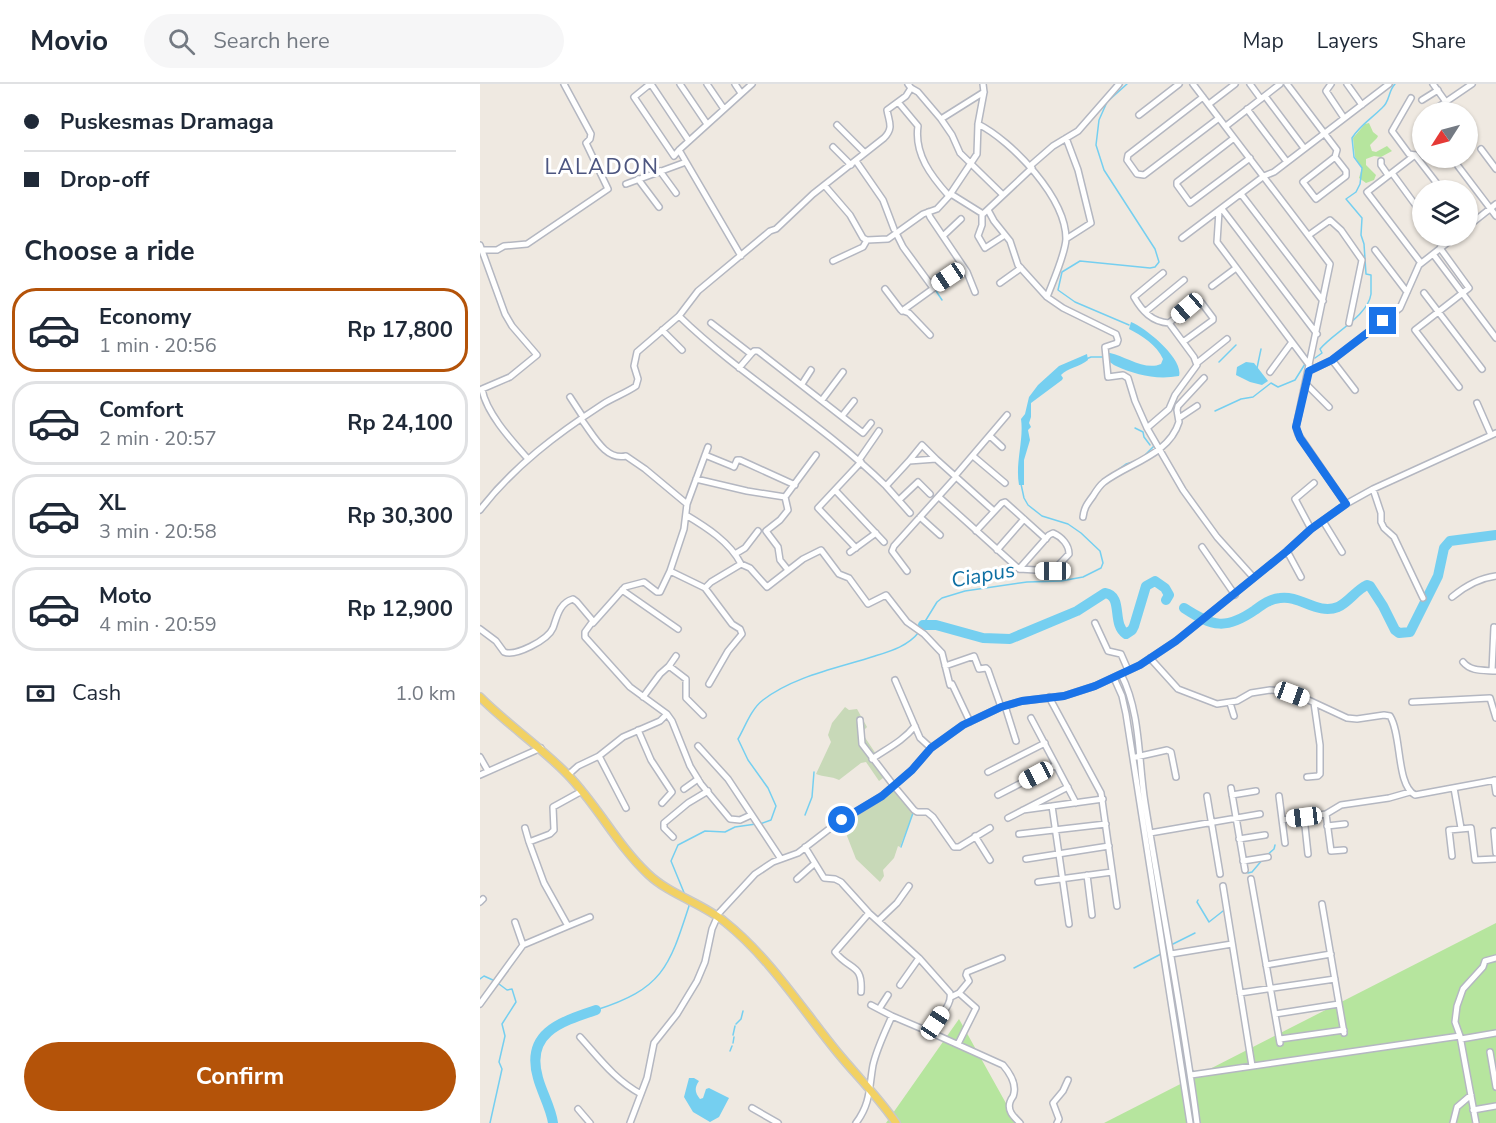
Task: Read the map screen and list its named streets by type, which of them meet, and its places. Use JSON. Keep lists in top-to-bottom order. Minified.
{"districts":["LALADON"],"water":["Ciapus"],"north":"bottom left","page":{"header":"Movio","search":"Search here","nav":["Map","Layers","Share"],"banner":["Puskesmas Dramaga","Drop-off"],"heading":"Choose a ride","list":[{"name":"Economy","note":"1 min · 20:56","value":"Rp 17,800"},{"name":"Comfort","note":"2 min · 20:57","value":"Rp 24,100"},{"name":"XL","note":"3 min · 20:58","value":"Rp 30,300"},{"name":"Moto","note":"4 min · 20:59","value":"Rp 12,900"}],"pay":["Cash","1.0 km"],"buttons":"Confirm"}}
